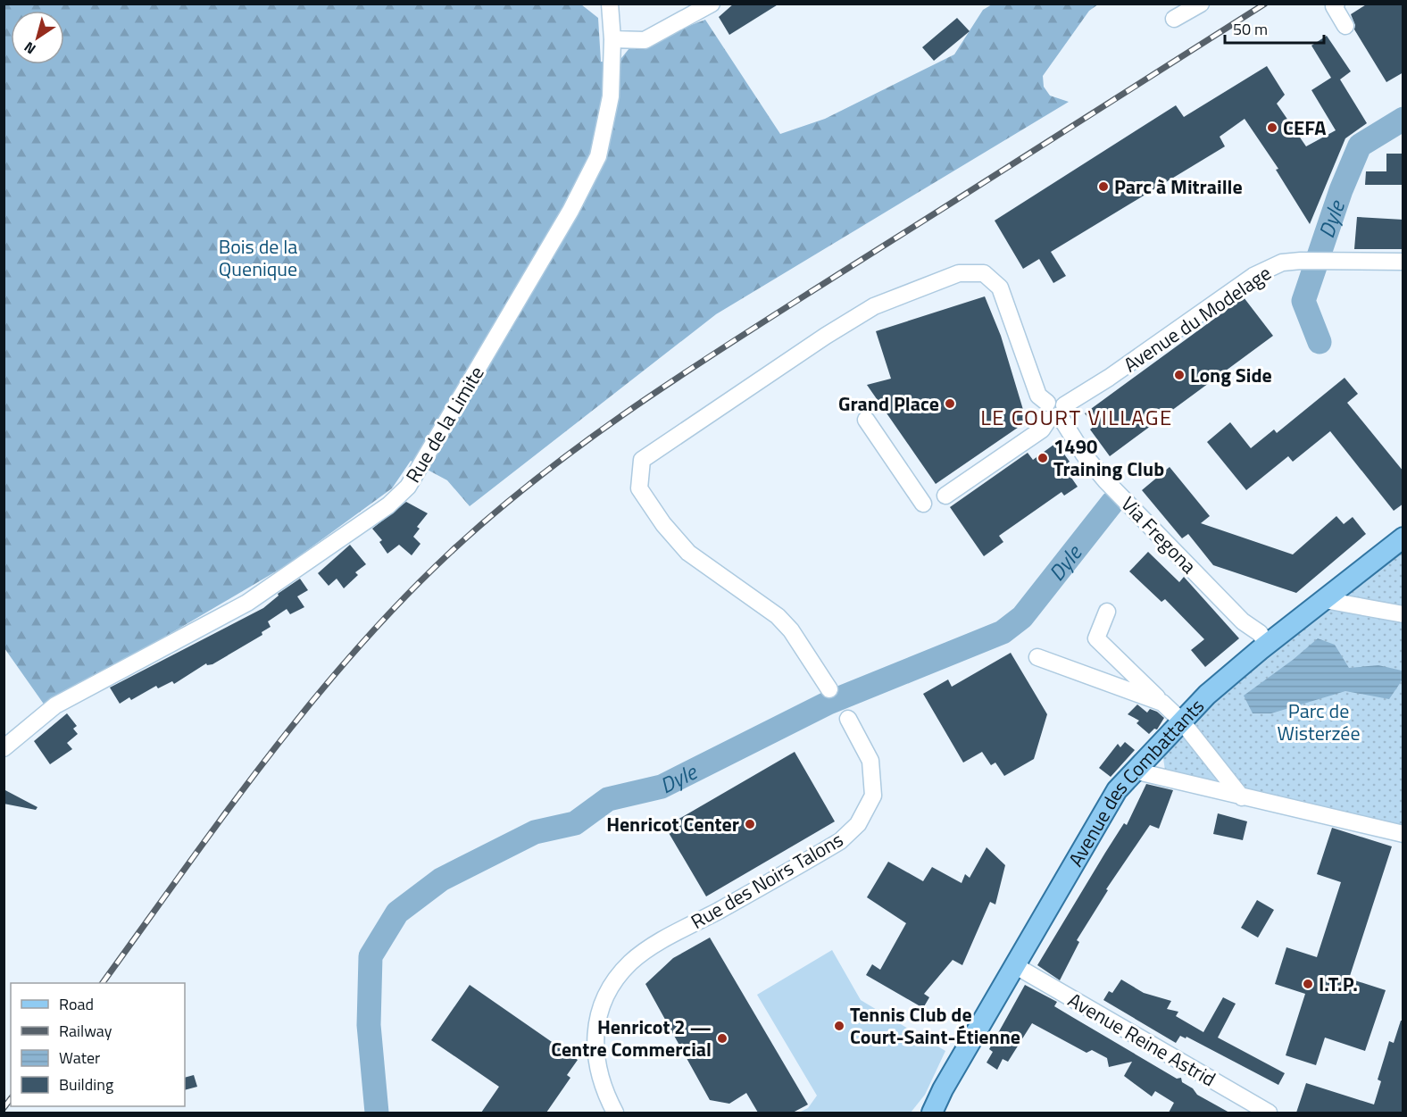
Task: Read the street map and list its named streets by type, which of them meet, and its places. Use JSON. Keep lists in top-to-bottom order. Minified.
{"streets":{"main road":["Avenue des Combattants"],"street":["Avenue du Modelage","Rue de la Limite","Via Fregona","Rue des Noirs Talons","Avenue Reine Astrid"]},"crossings":[["Avenue du Modelage","Via Fregona"],["Via Fregona","Avenue des Combattants"],["Avenue des Combattants","Avenue Reine Astrid"]],"districts":["LE COURT VILLAGE"],"water":["Dyle"],"parks":["Bois de la Quenique","Parc de Wisterzée"],"places":["CEFA","Parc à Mitraille","Long Side","Grand Place","1490 Training Club","Henricot Center","I.T.P.","Tennis Club de Court-Saint-Étienne","Henricot 2 — Centre Commercial"],"legend":["Road","Railway","Water","Building"],"scale_bar":"50 m","north":"bottom left"}
